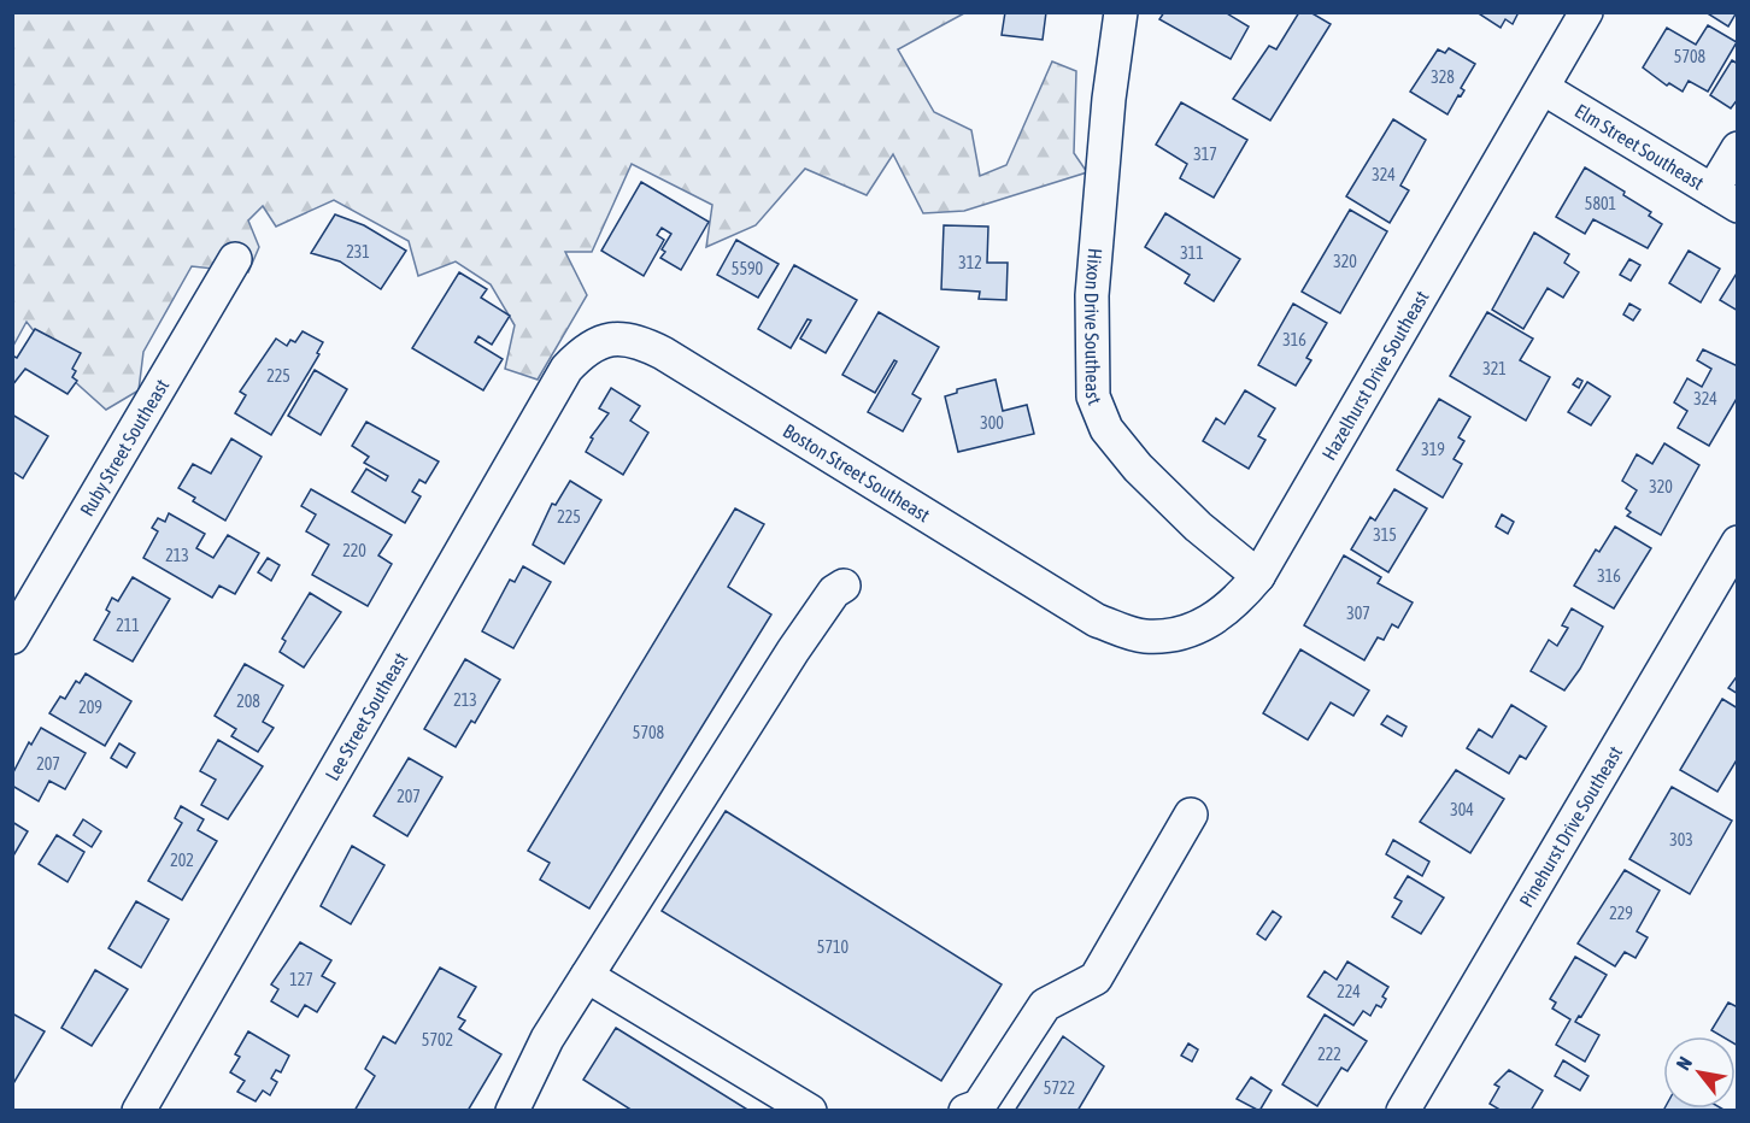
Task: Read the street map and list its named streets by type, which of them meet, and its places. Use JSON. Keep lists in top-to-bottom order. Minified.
{"streets":{"street":["Elm Street Southeast","Hixon Drive Southeast","Hazelhurst Drive Southeast","Ruby Street Southeast","Boston Street Southeast","Lee Street Southeast","Pinehurst Drive Southeast"]},"crossings":[["Elm Street Southeast","Hazelhurst Drive Southeast"],["Hixon Drive Southeast","Hazelhurst Drive Southeast"],["Hazelhurst Drive Southeast","Boston Street Southeast"],["Boston Street Southeast","Lee Street Southeast"]],"house_numbers":["5708","328","317","324","5801","231","311","320","312","5590","316","321","225","324","300","319","320","225","315","220","213","316","307","211","213","208","209","5708","207","207","304","303","202","229","5710","127","224","5702","222","5722"],"north":"top left"}
